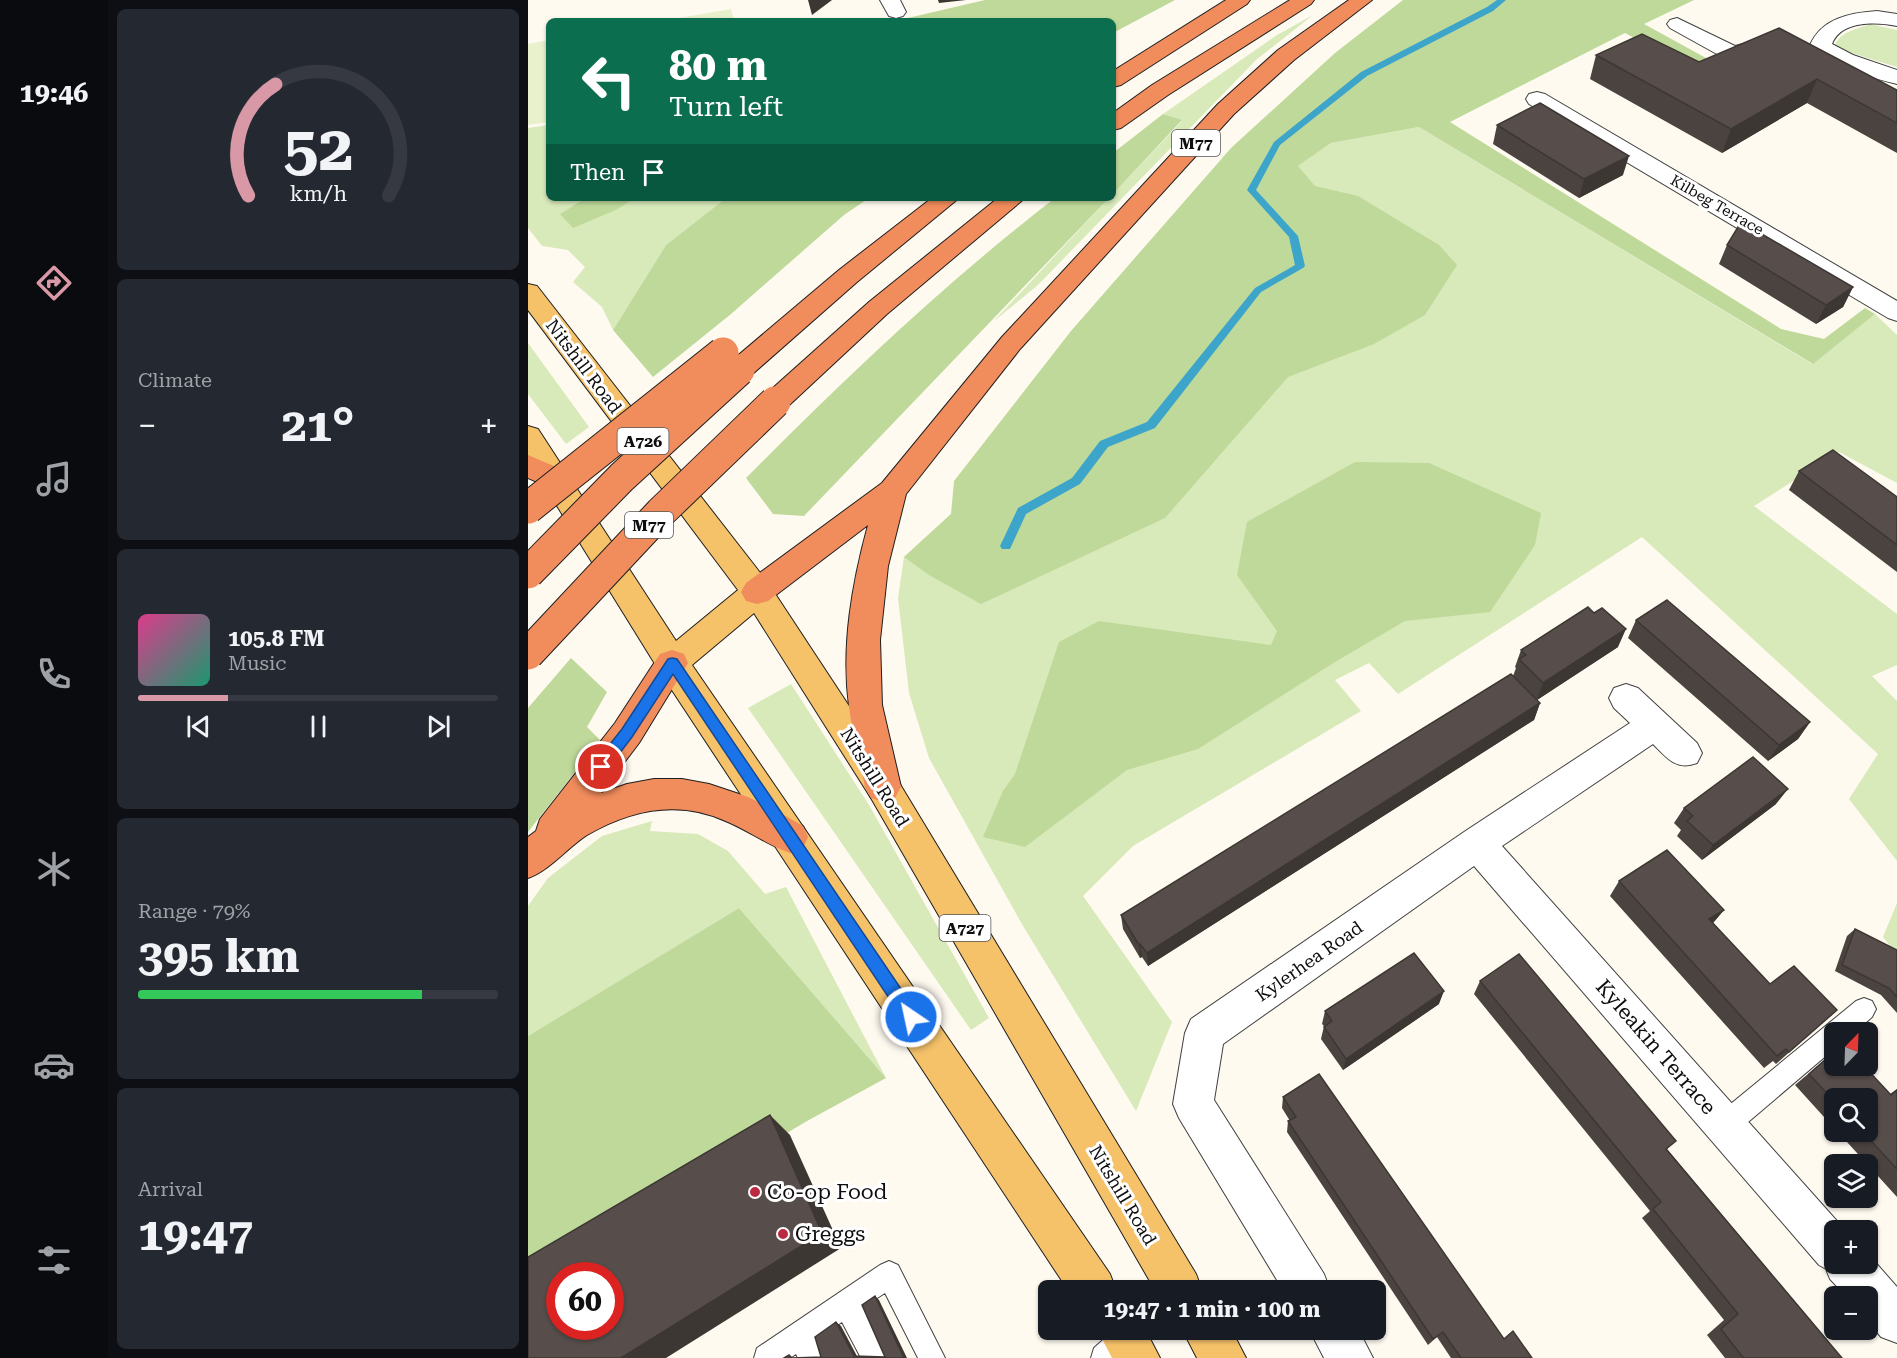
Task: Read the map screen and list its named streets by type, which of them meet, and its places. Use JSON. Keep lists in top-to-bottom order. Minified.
{"streets":{"highway":["M77"],"main road":["Nitshill Road","A726","A727"],"street":["Kilbeg Terrace","Kylerhea Road","Kyleakin Terrace"]},"crossings":[["M77","Nitshill Road"],["Kylerhea Road","Kyleakin Terrace"]],"places":["Co-op Food","Greggs"],"north":"top right","page":{"tabs":"19:46","turn":["80 m","Turn left"],"then":"Then","tile":["Climate",["Range · 79%","395 km"],["Arrival","19:47"]],"heat":["−","21°","+"],"song":["105.8 FM","Music"],"map_buttons":["+","−"],"limit":"60","trip":"19:47 · 1 min · 100 m","gauge":["52","km/h"]}}
